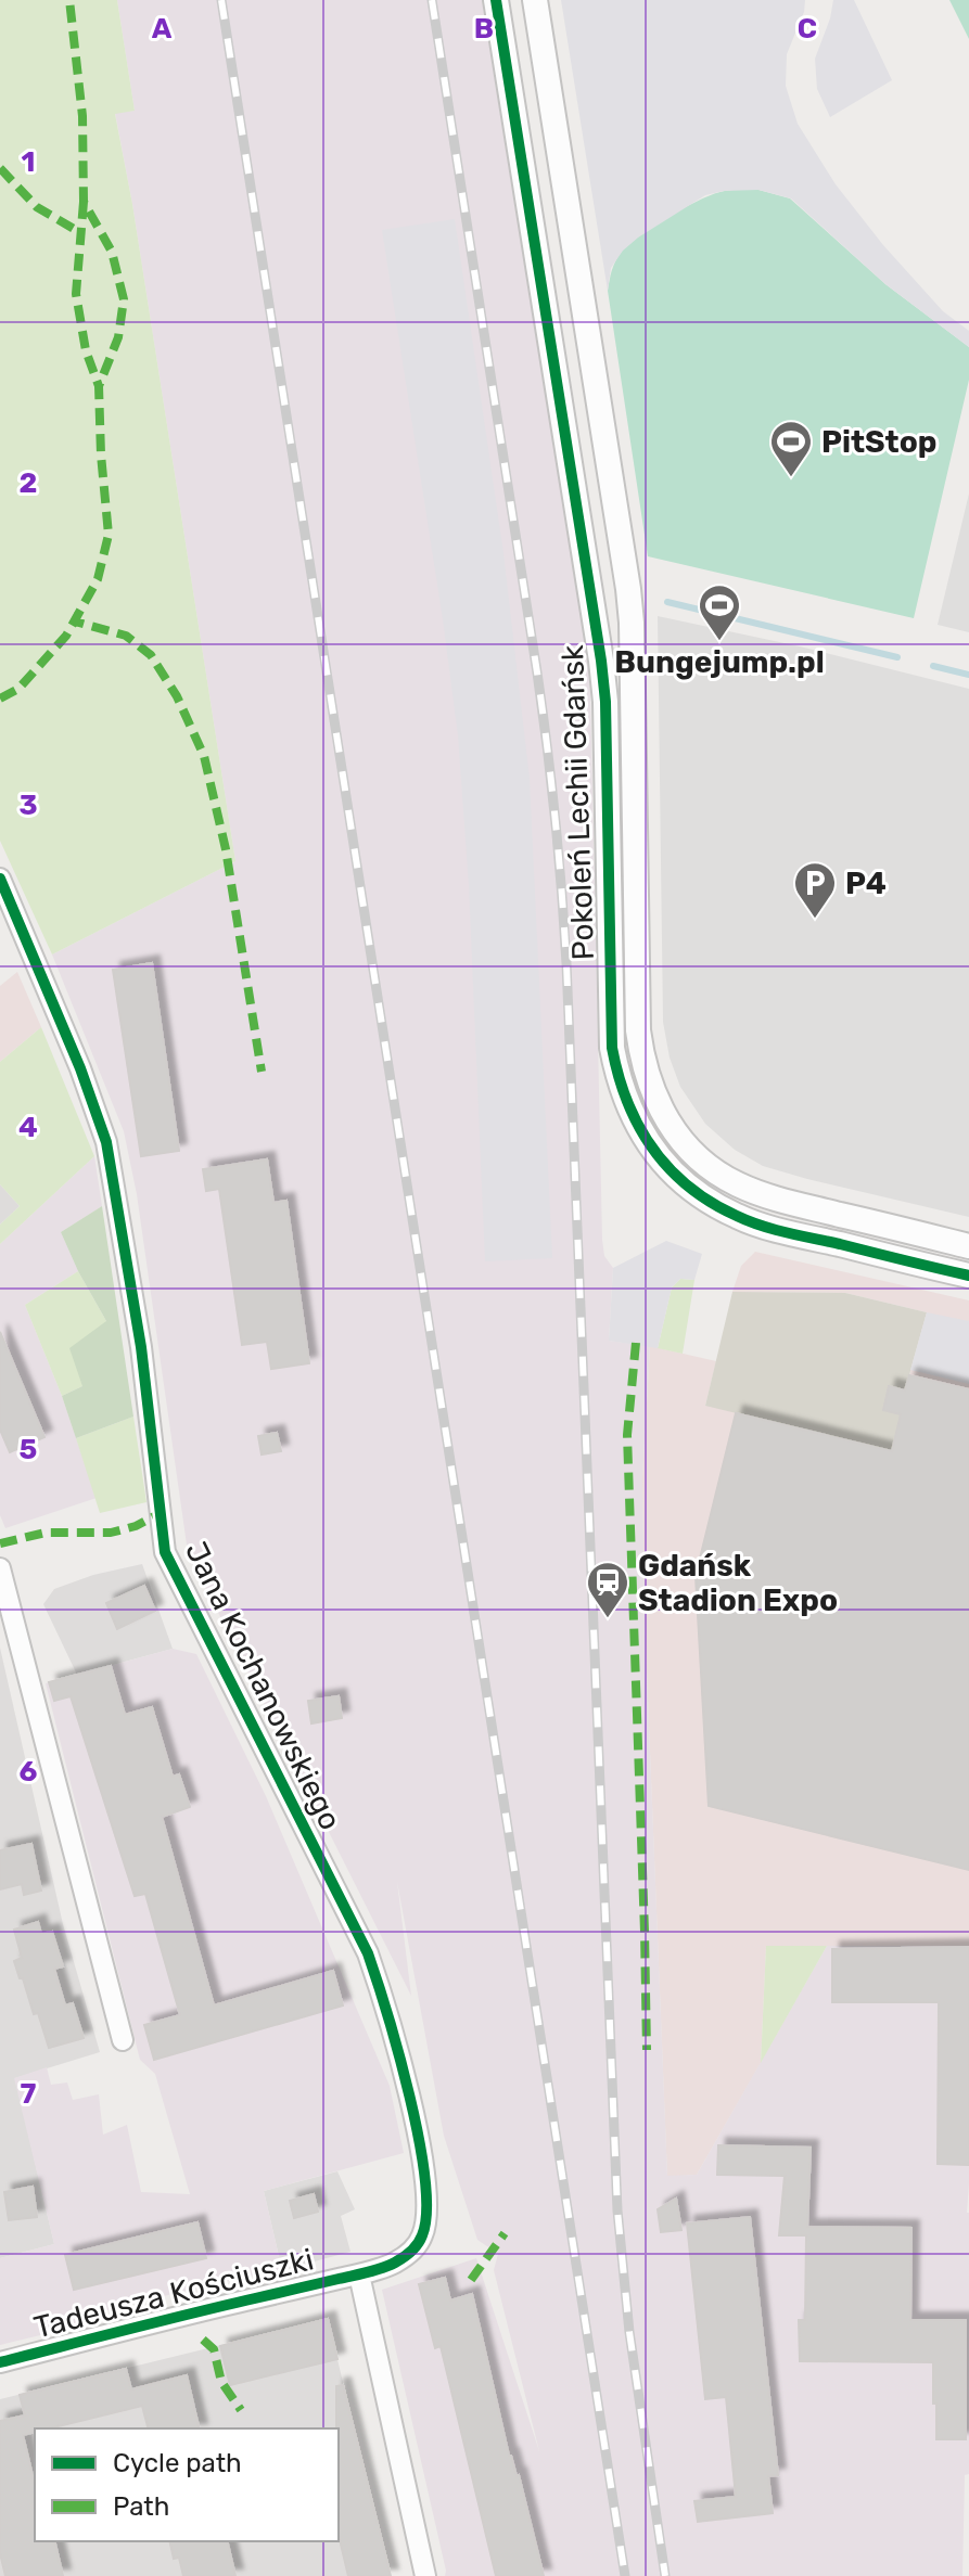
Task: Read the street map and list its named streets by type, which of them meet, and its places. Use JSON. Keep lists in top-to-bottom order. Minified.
{"streets":{"street":["Pokoleń Lechii Gdańsk","Jana Kochanowskiego","Tadeusza Kościuszki"]},"crossings":[["Jana Kochanowskiego","Tadeusza Kościuszki"]],"places":{"sports":["PitStop","Bungejump.pl"],"parking":["P4"],"station":["Gdańsk Stadion Expo"]},"legend":["Cycle path","Path"],"grid":{"columns":["A","B","C"],"rows":["1","2","3","4","5","6","7"]}}
